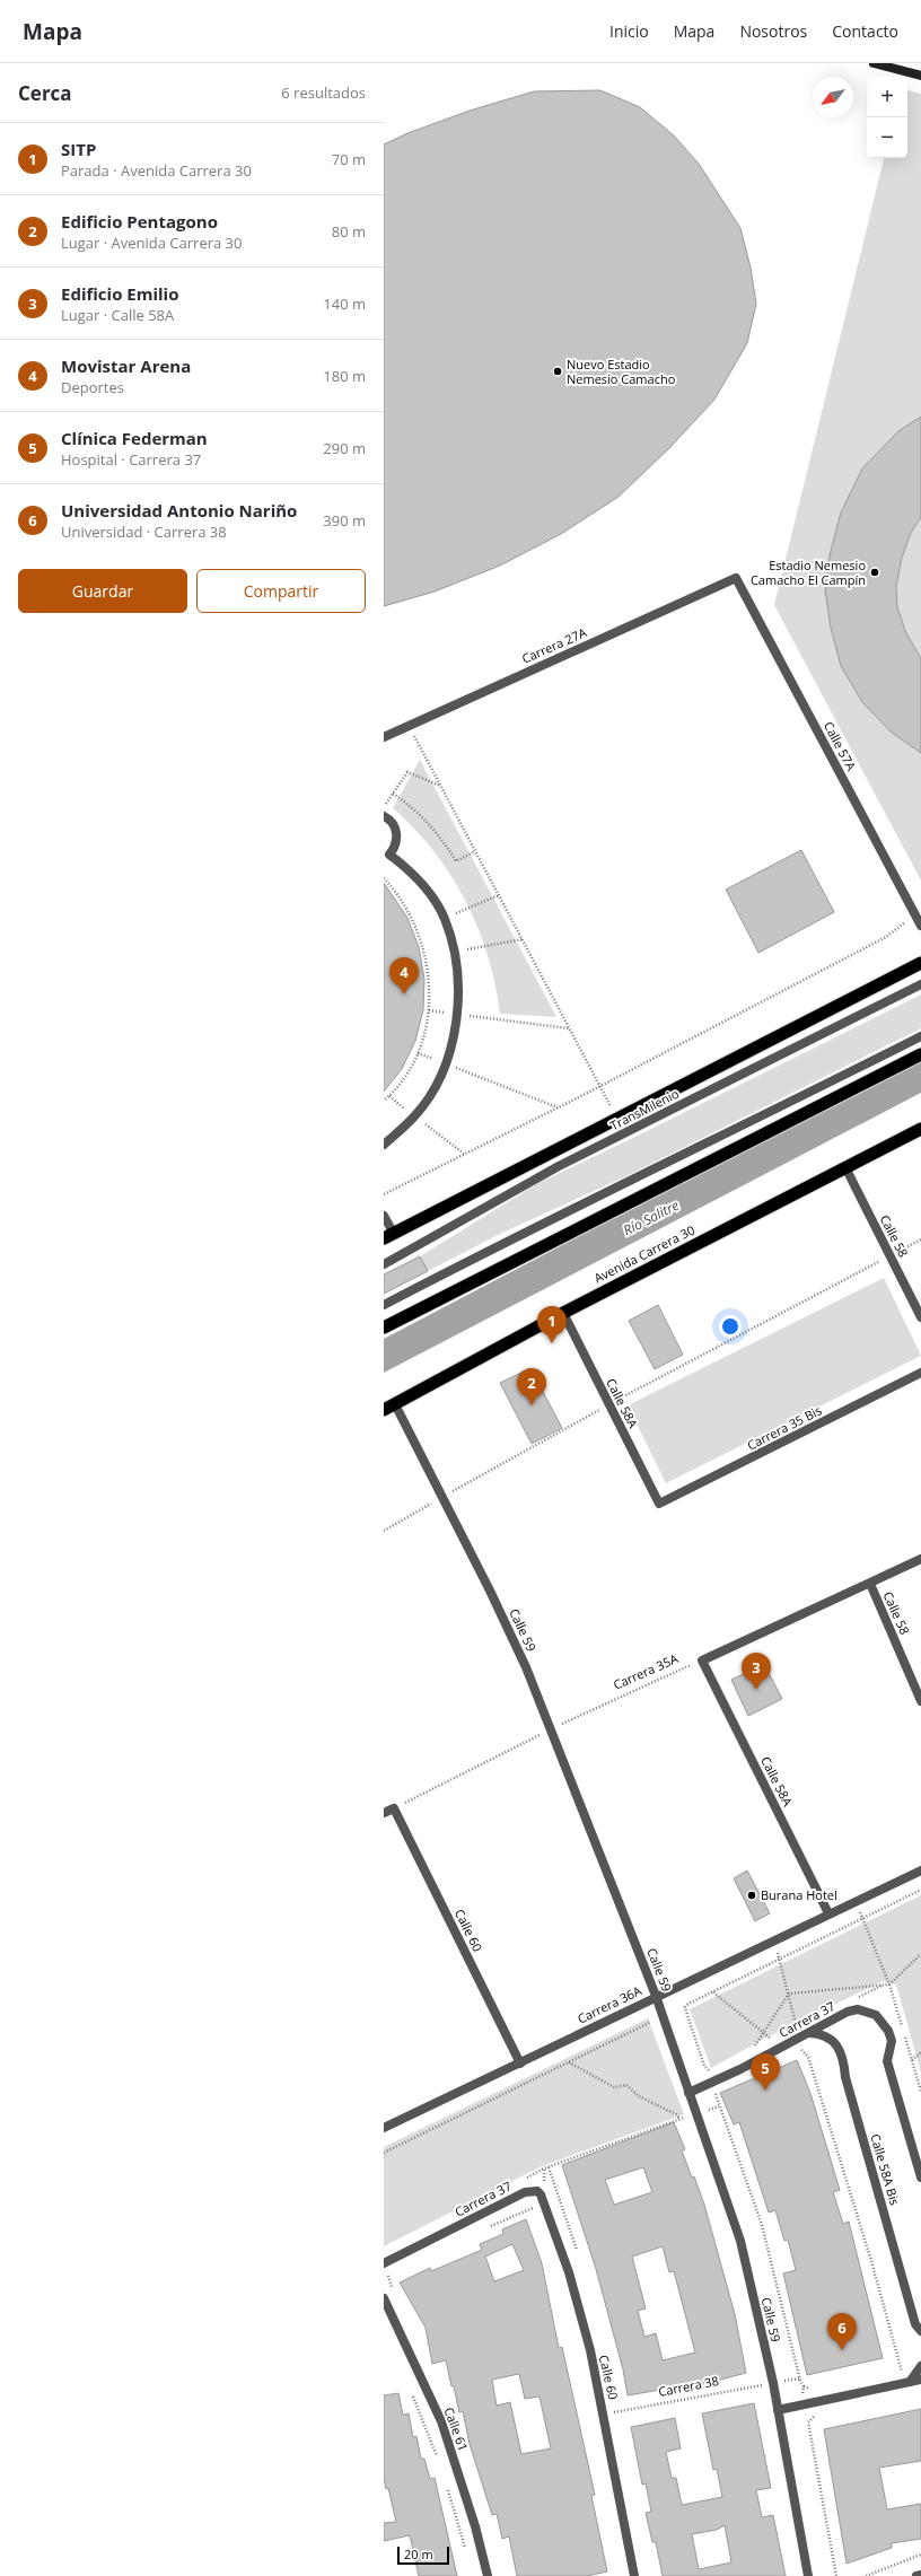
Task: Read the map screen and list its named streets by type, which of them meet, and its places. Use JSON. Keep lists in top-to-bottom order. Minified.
{"streets":{"highway":["Avenida Carrera 30"],"street":["Carrera 27A","Calle 57A","TransMilenio","Calle 58","Calle 58A","Carrera 35 Bis","Calle 59","Calle 60","Carrera 36A","Carrera 37","Calle 58A Bis","Calle 61"],"path":["Carrera 35A","Carrera 38"]},"crossings":[["Carrera 27A","Calle 57A"],["Calle 58","Avenida Carrera 30"],["Avenida Carrera 30","Calle 58A"],["Avenida Carrera 30","Calle 59"],["Calle 58A","Carrera 35 Bis"],["Calle 58A","Carrera 35A"],["Calle 58A","Carrera 36A"],["Calle 59","Carrera 35A"],["Calle 59","Carrera 36A"],["Calle 59","Carrera 37"],["Carrera 35A","Calle 60"],["Calle 60","Carrera 36A"],["Calle 60","Carrera 37"],["Carrera 37","Calle 58A Bis"]],"water":["Río Salitre"],"places":["Nuevo Estadio Nemesio Camacho","Estadio Nemesio Camacho El Campín","Burana Hotel"],"scale_bar":"20 m","north":"bottom left","page":{"header":"Mapa","nav":["Inicio","Mapa","Nosotros","Contacto"],"heading":["Cerca","6 resultados"],"map_buttons":["+","−"],"list":[{"mark":"1","name":"SITP","note":"Parada · Avenida Carrera 30","value":"70 m"},{"mark":"2","name":"Edificio Pentagono","note":"Lugar · Avenida Carrera 30","value":"80 m"},{"mark":"3","name":"Edificio Emilio","note":"Lugar · Calle 58A","value":"140 m"},{"mark":"4","name":"Movistar Arena","note":"Deportes","value":"180 m"},{"mark":"5","name":"Clínica Federman","note":"Hospital · Carrera 37","value":"290 m"},{"mark":"6","name":"Universidad Antonio Nariño","note":"Universidad · Carrera 38","value":"390 m"}],"buttons":["Guardar","Compartir"],"pins":["4","1","2","3","5","6"],"scale":"20 m"}}
